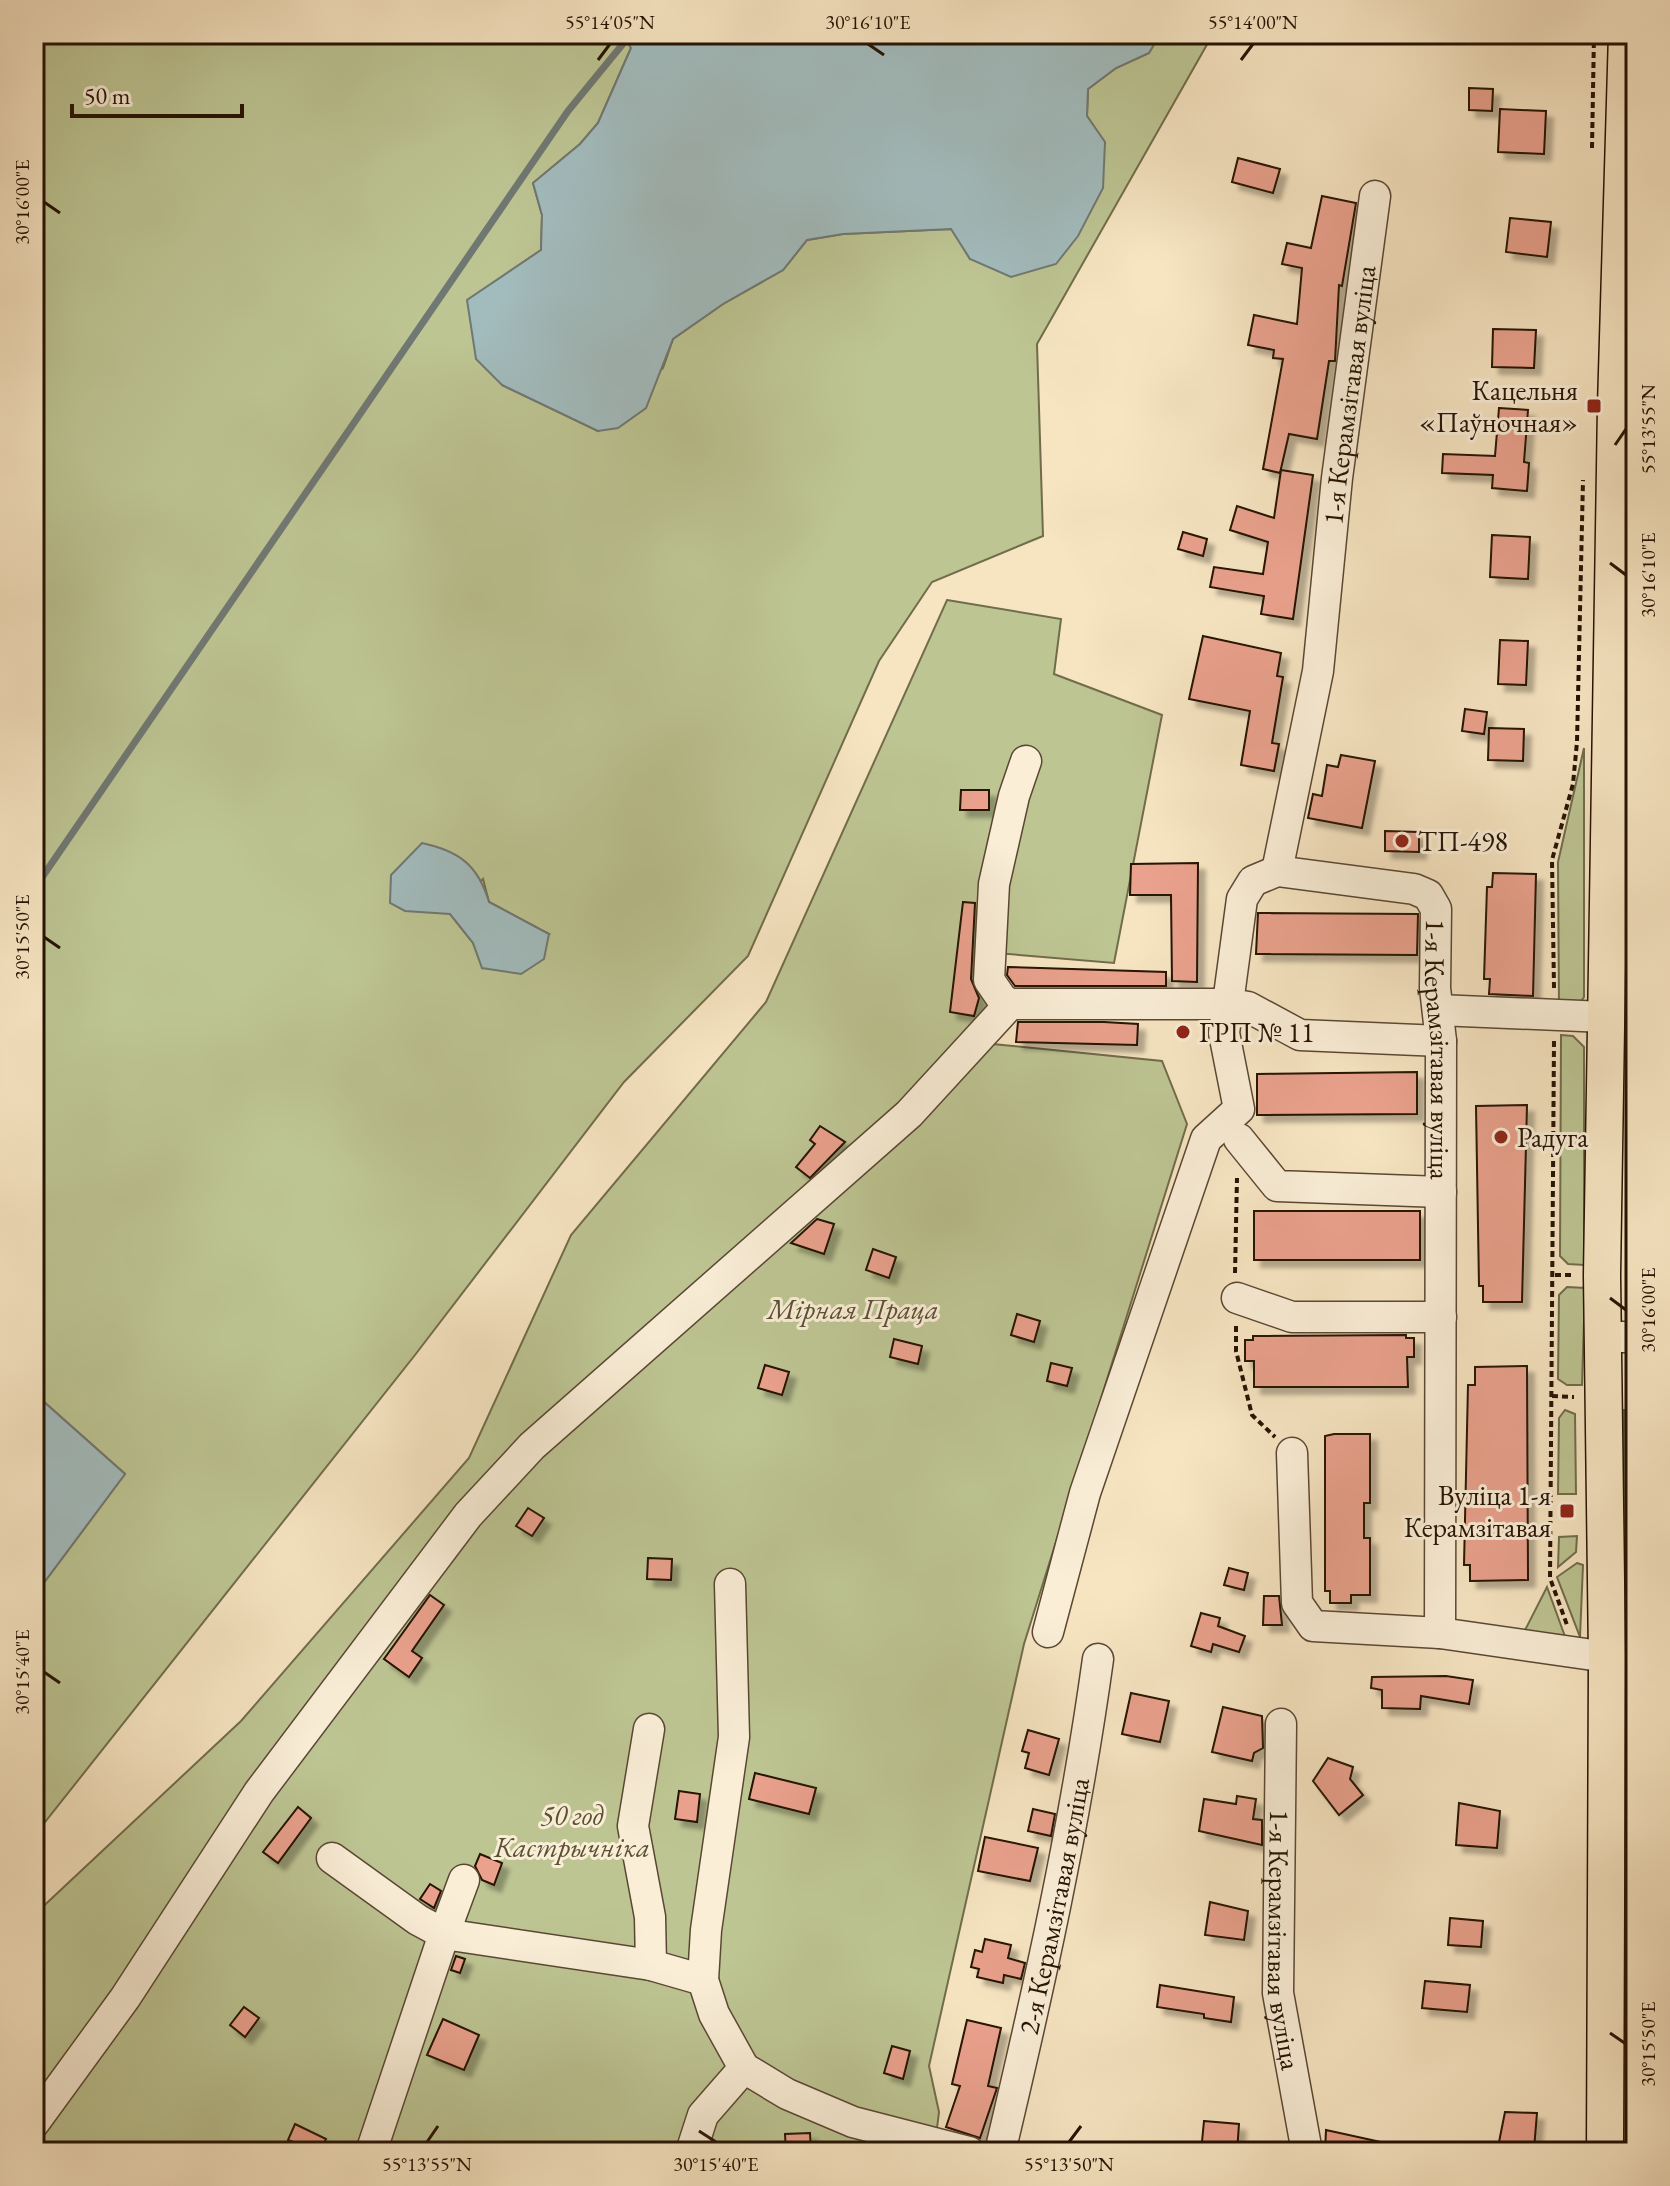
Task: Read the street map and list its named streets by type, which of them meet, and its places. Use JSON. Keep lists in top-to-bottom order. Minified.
{"streets":{"street":["1-я Керамзітавая вуліца","2-я Керамзітавая вуліца"]},"parks":["Мірная Праца","50 год Кастрычніка"],"places":{"transit":["Кацельня «Паўночная»","Вуліца 1-я Керамзітавая"],"other":["ТП-498","ГРП № 11","Радуга"]},"scale_bar":"50 m","coordinates":["55°14'05\"N","30°16'10\"E","55°14'00\"N","30°16'00\"E","55°13'55\"N","30°15'50\"E","30°15'40\"E","55°13'50\"N"]}
